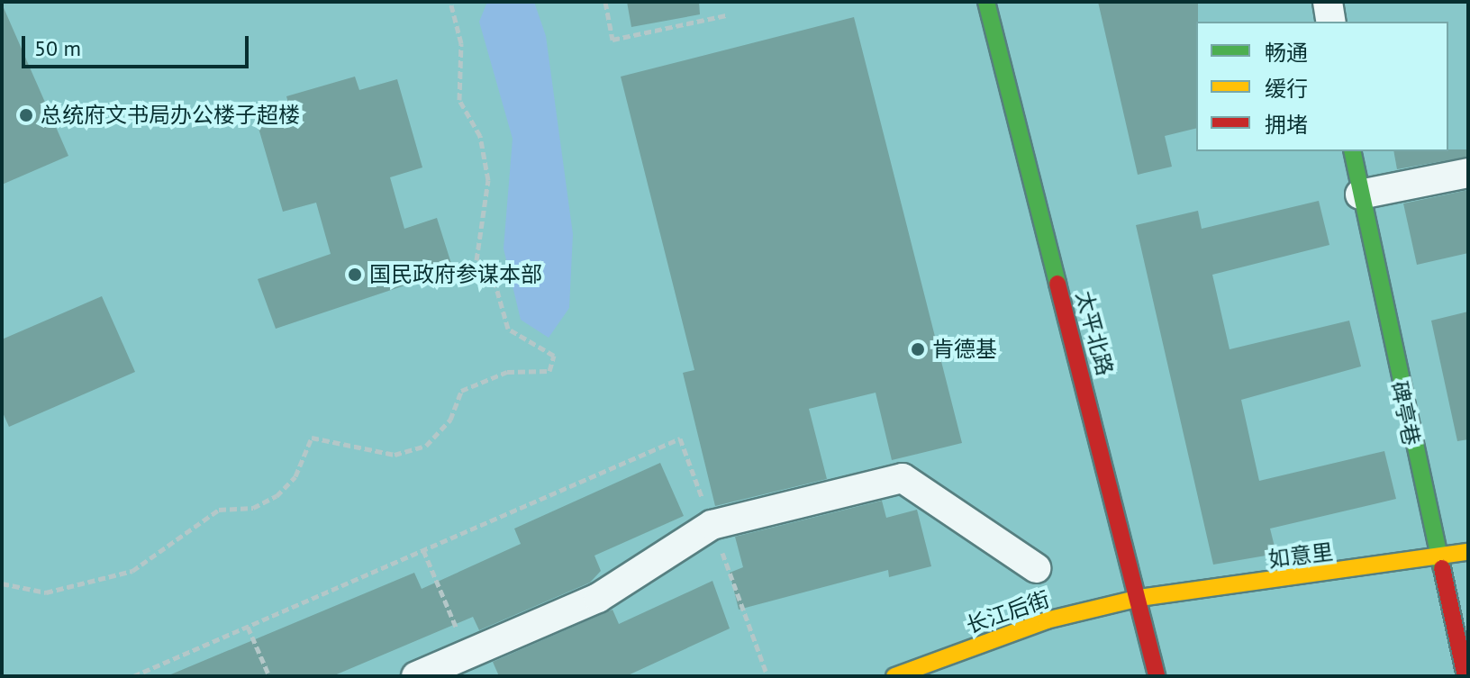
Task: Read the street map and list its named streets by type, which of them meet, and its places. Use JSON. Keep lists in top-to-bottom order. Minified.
{"streets":{"street":["太平北路","碑亭巷","如意里","长江后街"]},"crossings":[["太平北路","如意里"],["太平北路","长江后街"],["碑亭巷","如意里"],["如意里","长江后街"]],"places":["总统府文书局办公楼子超楼","国民政府参谋本部","肯德基"],"legend":["畅通","缓行","拥堵"],"scale_bar":"50 m"}
